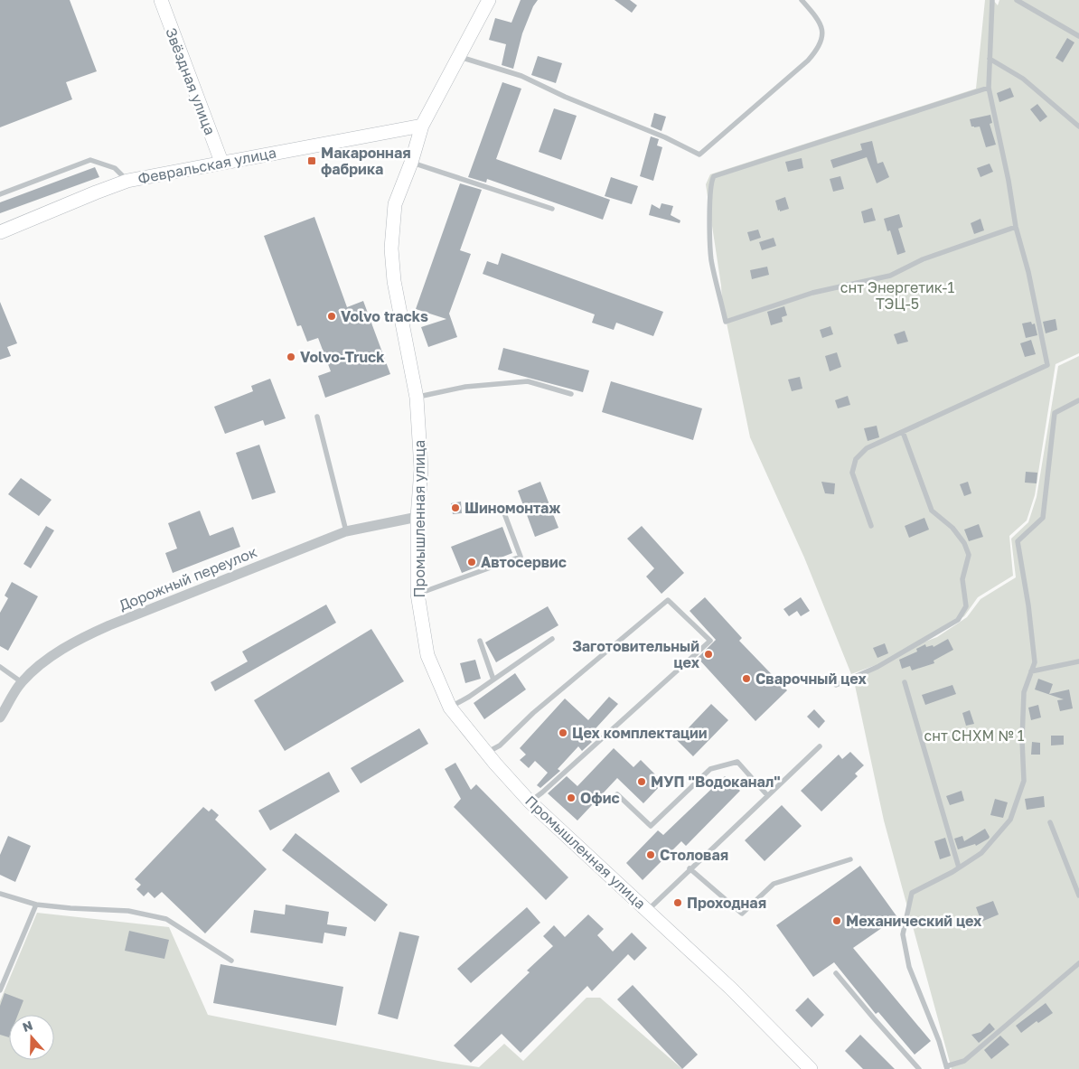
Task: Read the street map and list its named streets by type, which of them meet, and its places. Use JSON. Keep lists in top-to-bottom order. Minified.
{"streets":{"main road":["Звёздная улица","Февральская улица","Промышленная улица"],"street":["Дорожный переулок"]},"crossings":[["Звёздная улица","Февральская улица"],["Февральская улица","Промышленная улица"],["Промышленная улица","Дорожный переулок"]],"parks":["снт Энергетик-1 ТЭЦ-5","снт СНХМ № 1"],"places":{"transit":["Макаронная фабрика"],"other":["Volvo tracks","Volvo-Truck","Шиномонтаж","Автосервис","Заготовительный цех","Сварочный цех","Цех комплектации","МУП \"Водоканал\"","Офис","Столовая","Проходная","Механический цех"]},"north":"top"}
